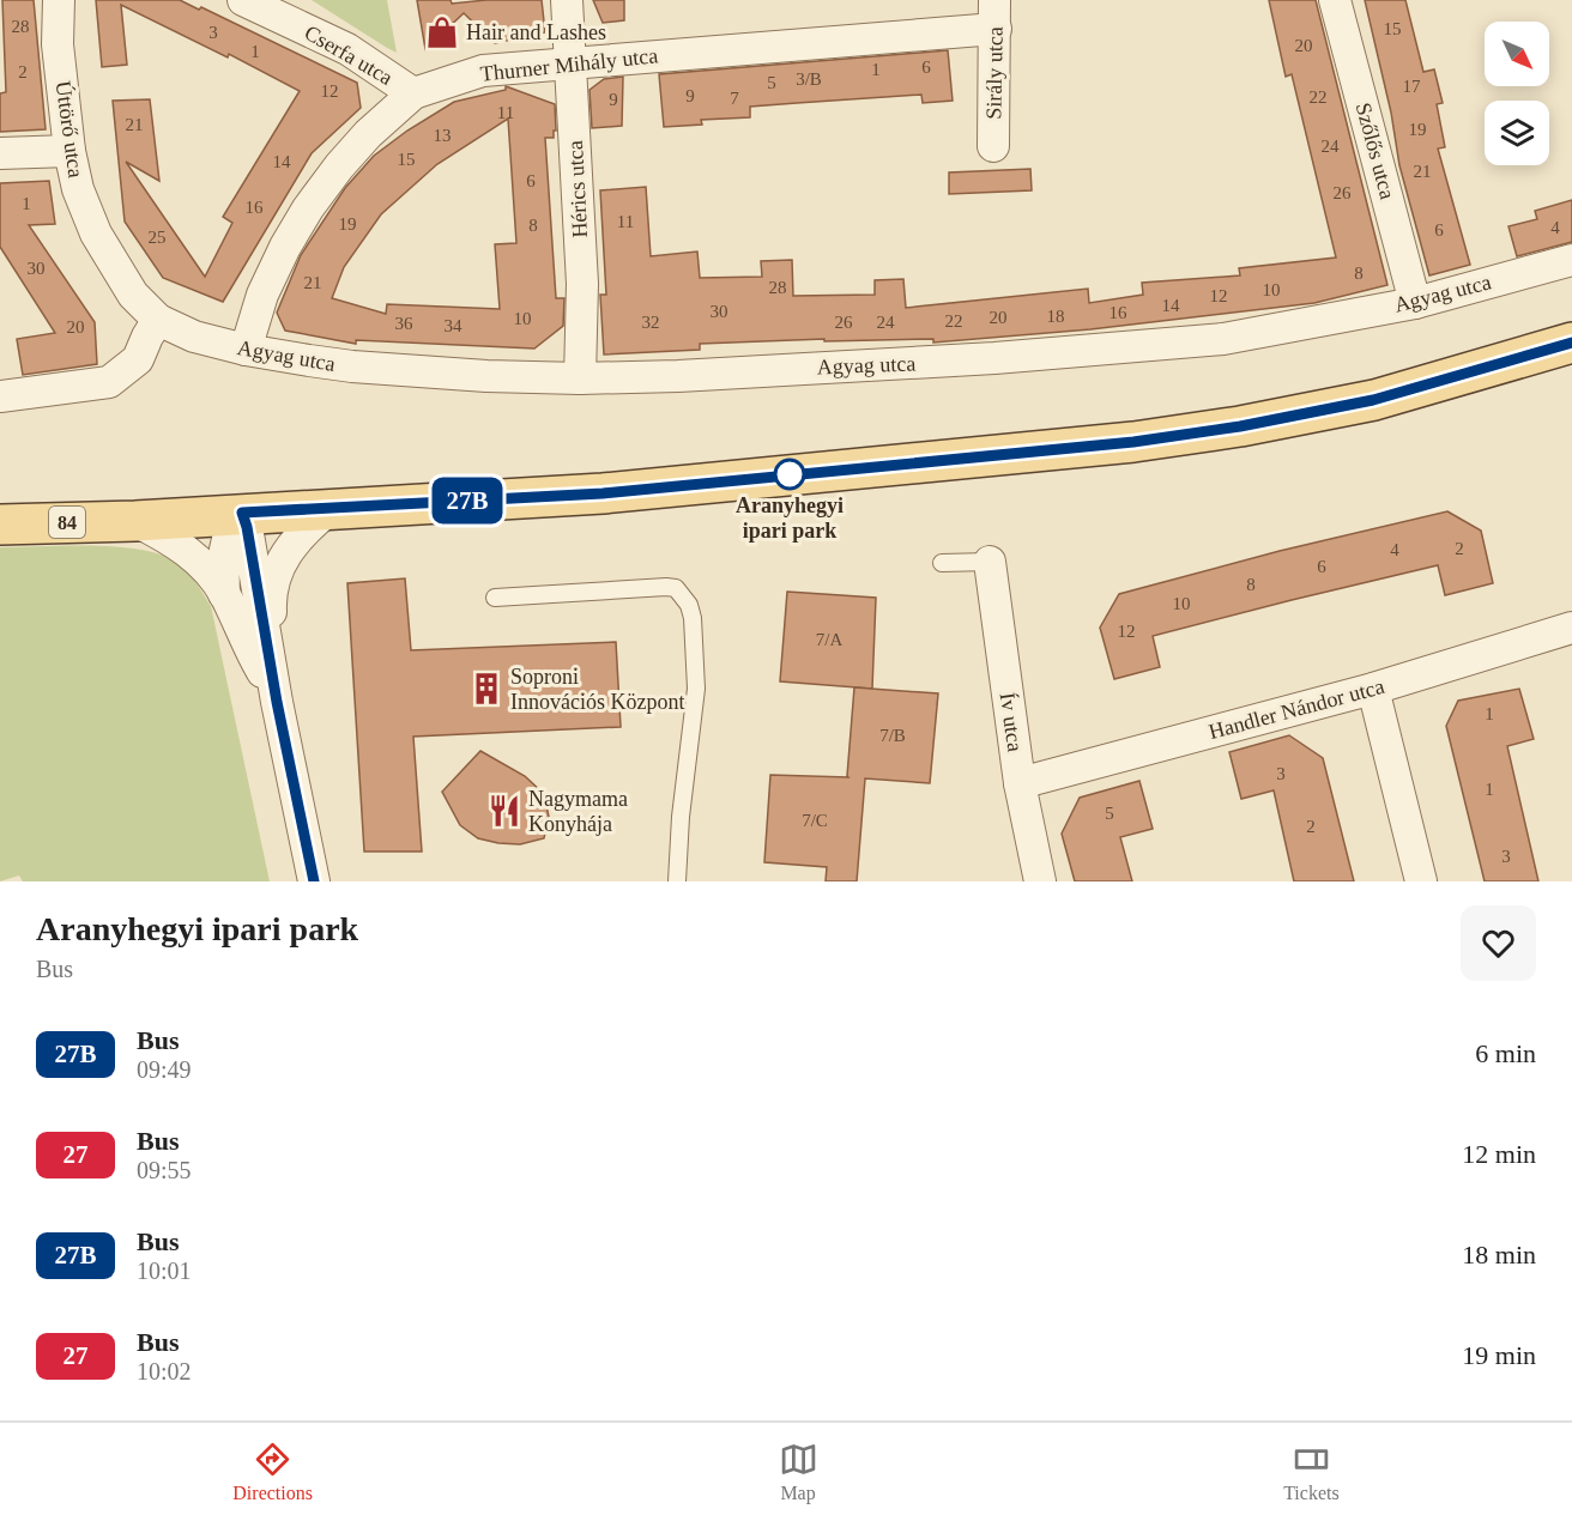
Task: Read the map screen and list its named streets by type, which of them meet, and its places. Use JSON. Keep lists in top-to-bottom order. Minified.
{"streets":{"main road":["84"],"street":["Cserfa utca","Thurner Mihály utca","Sirály utca","Úttörő utca","Szőlős utca","Hérics utca","Agyag utca","Handler Nándor utca","Ív utca"]},"crossings":[["Cserfa utca","Thurner Mihály utca"],["Thurner Mihály utca","Sirály utca"],["Thurner Mihály utca","Hérics utca"],["Thurner Mihály utca","Agyag utca"],["Úttörő utca","Agyag utca"],["Szőlős utca","Agyag utca"],["Hérics utca","Agyag utca"],["Handler Nándor utca","Ív utca"]],"places":{"shop":["Hair and Lashes"],"other":["Aranyhegyi ipari park"],"building":["Soproni Innovációs Központ"],"restaurant":["Nagymama Konyhája"]},"lines":["bus line 27B"],"house_numbers":["28","15","3","20","1","6","1","2","3/B","5","17","12","9","22","7","9","11","21","19","13","24","15","14","21","6","26","1","16","11","19","8","4","6","25","30","8","21","28","10","12","14","30","16","18","20","10","22","32","26","24","36","34","20","2","4","6","8","10","12","7/A","1","7/B","3","1","5","7/C","2","3"],"north":"bottom right","page":{"on_map":"27B","heading":["Aranyhegyi ipari park","Bus"],"list":[{"mark":"27B","name":"Bus","note":"09:49","value":"6 min"},{"mark":"27","name":"Bus","note":"09:55","value":"12 min"},{"mark":"27B","name":"Bus","note":"10:01","value":"18 min"},{"mark":"27","name":"Bus","note":"10:02","value":"19 min"}],"tabs":["Directions","Map","Tickets"]}}
